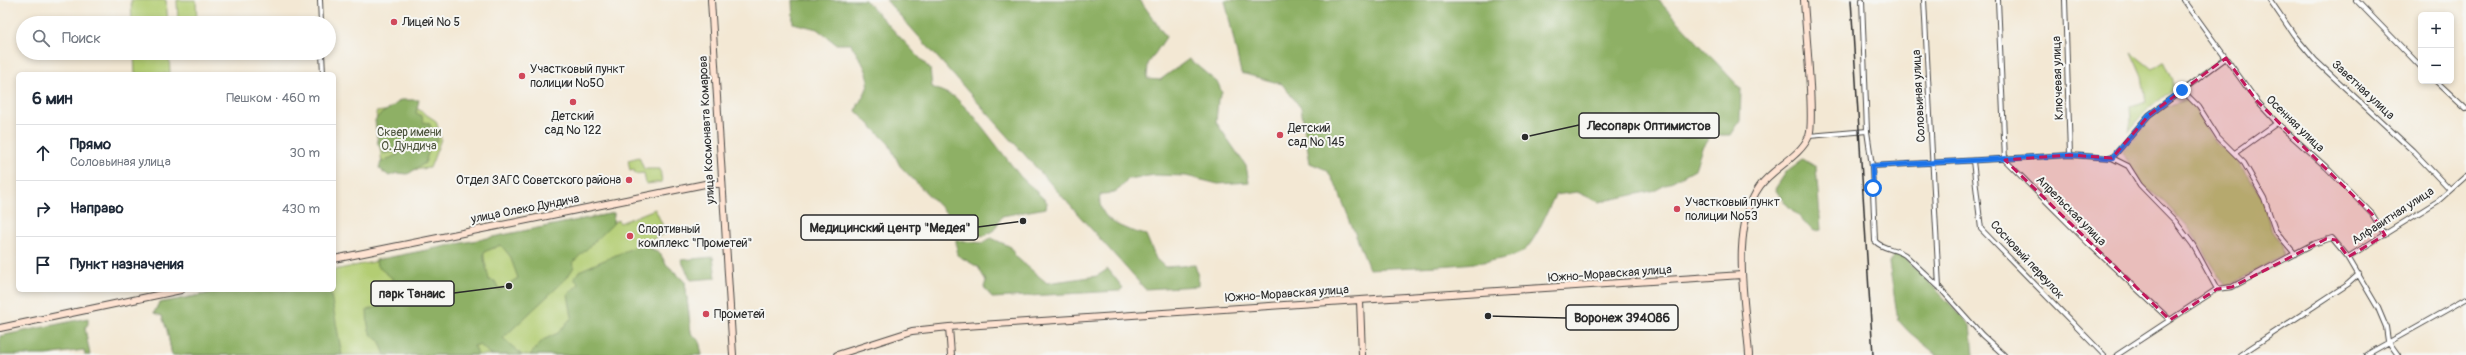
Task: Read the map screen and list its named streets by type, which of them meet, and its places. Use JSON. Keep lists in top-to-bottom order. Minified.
{"streets":{"street":["Ключевая улица","Заветная улица","Соловьиная улица","Осенняя улица","улица Космонавта Комарова","улица Олеко Дундича","Апрельская улица","Алфавитная улица","Сосновый переулок","Южно-Моравская улица"]},"crossings":[["Заветная улица","Алфавитная улица"],["Осенняя улица","Алфавитная улица"],["улица Космонавта Комарова","улица Олеко Дундича"]],"parks":["Сквер имени О. Дундича"],"places":["Лицей № 5","Участковый пункт полиции №50","Детский сад № 122","Детский сад № 145","Лесопарк Оптимистов","Отдел ЗАГС Советского района","Участковый пункт полиции №53","Медицинский центр \"Медея\"","Спортивный комплекс \"Прометей\"","парк Танаис","Прометей","Воронеж 394086"],"page":{"map_buttons":["+","−"],"search":"Поиск","heading":["6 мин","Пешком · 460 m"],"list":[["Прямо","Соловьиная улица","30 m"],["Направо","430 m"],"Пункт назначения"]}}
